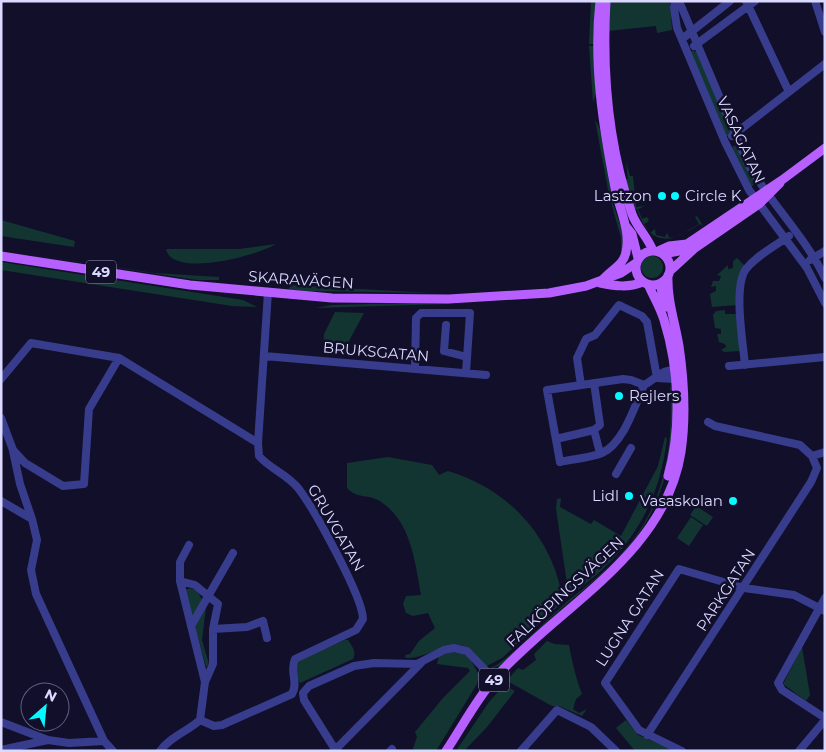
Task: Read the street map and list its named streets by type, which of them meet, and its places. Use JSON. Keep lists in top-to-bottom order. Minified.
{"streets":{"main road":["49","SKARAVÄGEN","FALKÖPINGSVÄGEN"],"street":["VASAGATAN","BRUKSGATAN","GRUVGATAN","PARKGATAN","LUGNA GATAN"]},"crossings":[["49","SKARAVÄGEN"],["49","FALKÖPINGSVÄGEN"],["SKARAVÄGEN","GRUVGATAN"],["SKARAVÄGEN","FALKÖPINGSVÄGEN"],["BRUKSGATAN","GRUVGATAN"],["PARKGATAN","LUGNA GATAN"]],"places":["Lastzon","Circle K","Rejlers","Lidl","Vasaskolan"],"north":"top right"}
